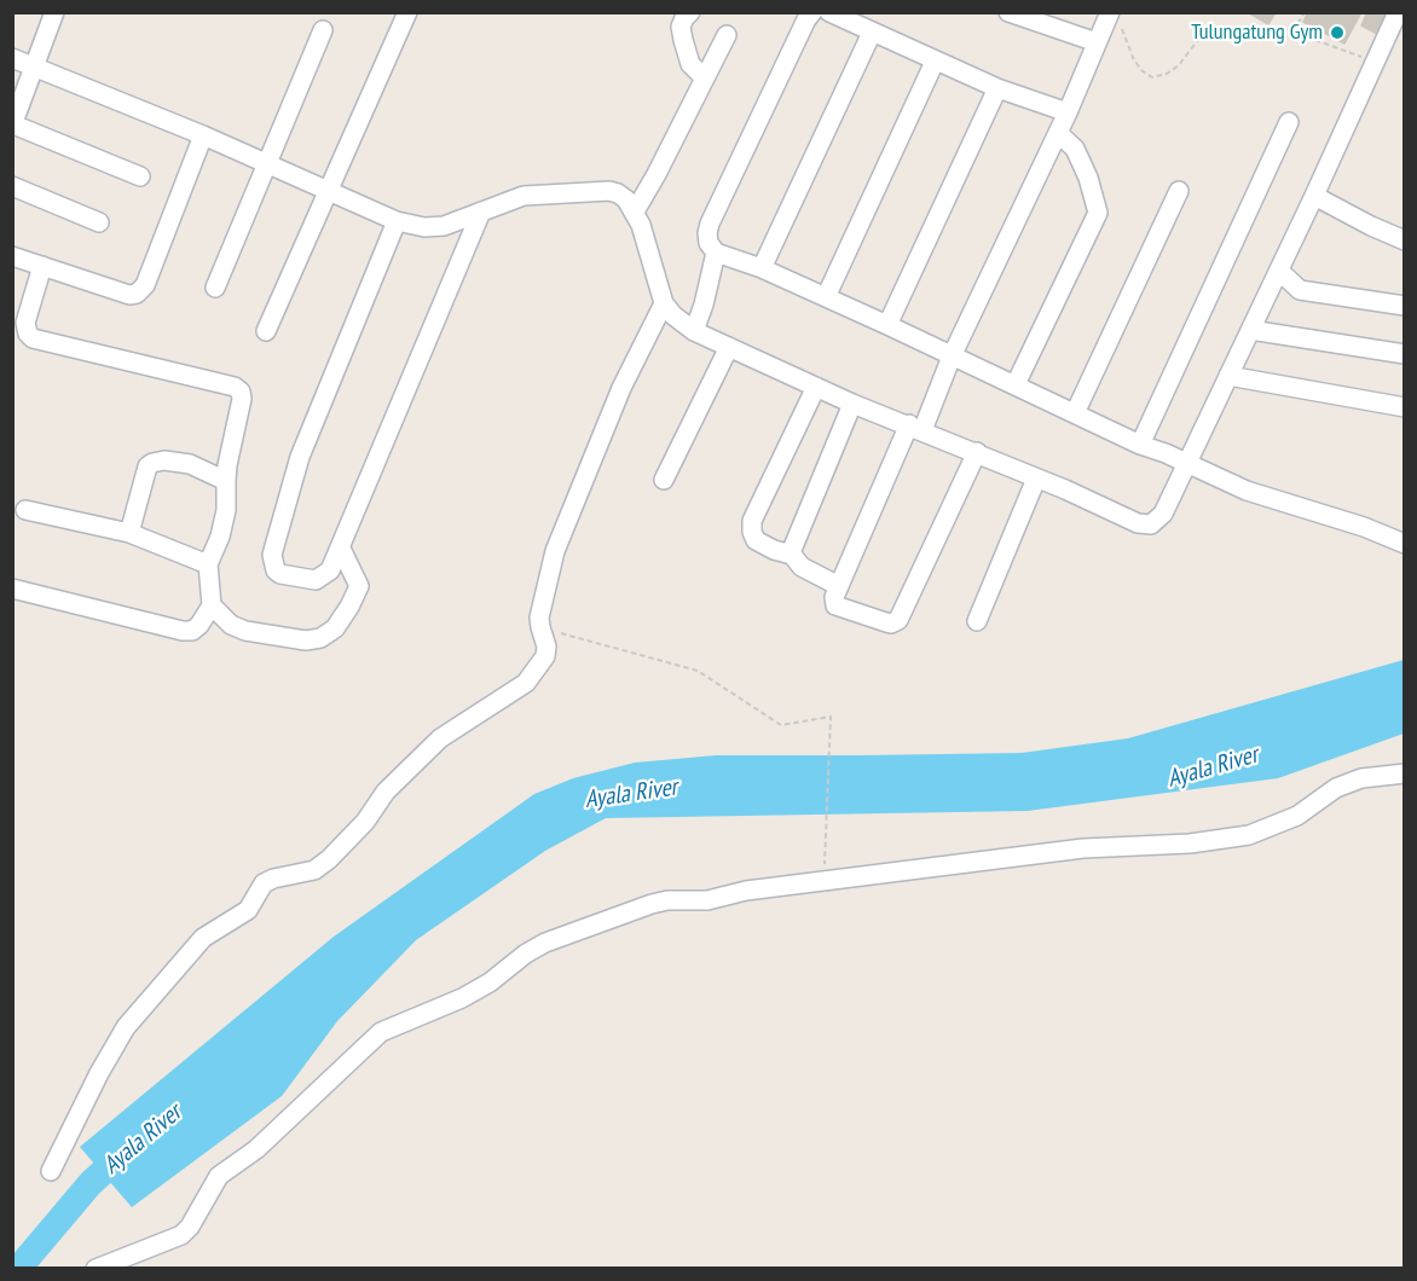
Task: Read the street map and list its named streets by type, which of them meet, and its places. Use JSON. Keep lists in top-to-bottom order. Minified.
{"water":["Ayala River"],"places":["Tulungatung Gym"]}
